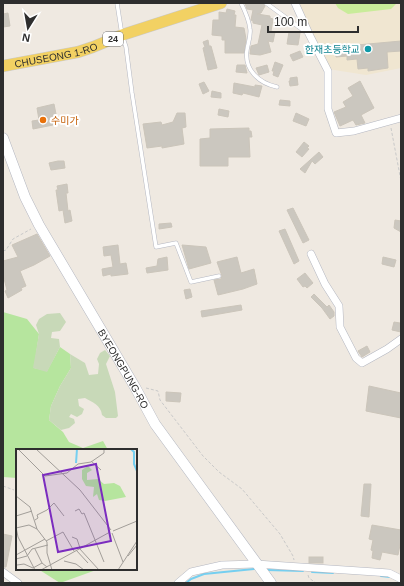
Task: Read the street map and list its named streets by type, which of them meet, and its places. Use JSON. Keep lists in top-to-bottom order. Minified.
{"streets":{"main road":["24","CHUSEONG 1-RO","BYEONGPUNG-RO"]},"places":["한재초등학교","수미가"],"scale_bar":"100 m","north":"bottom"}
